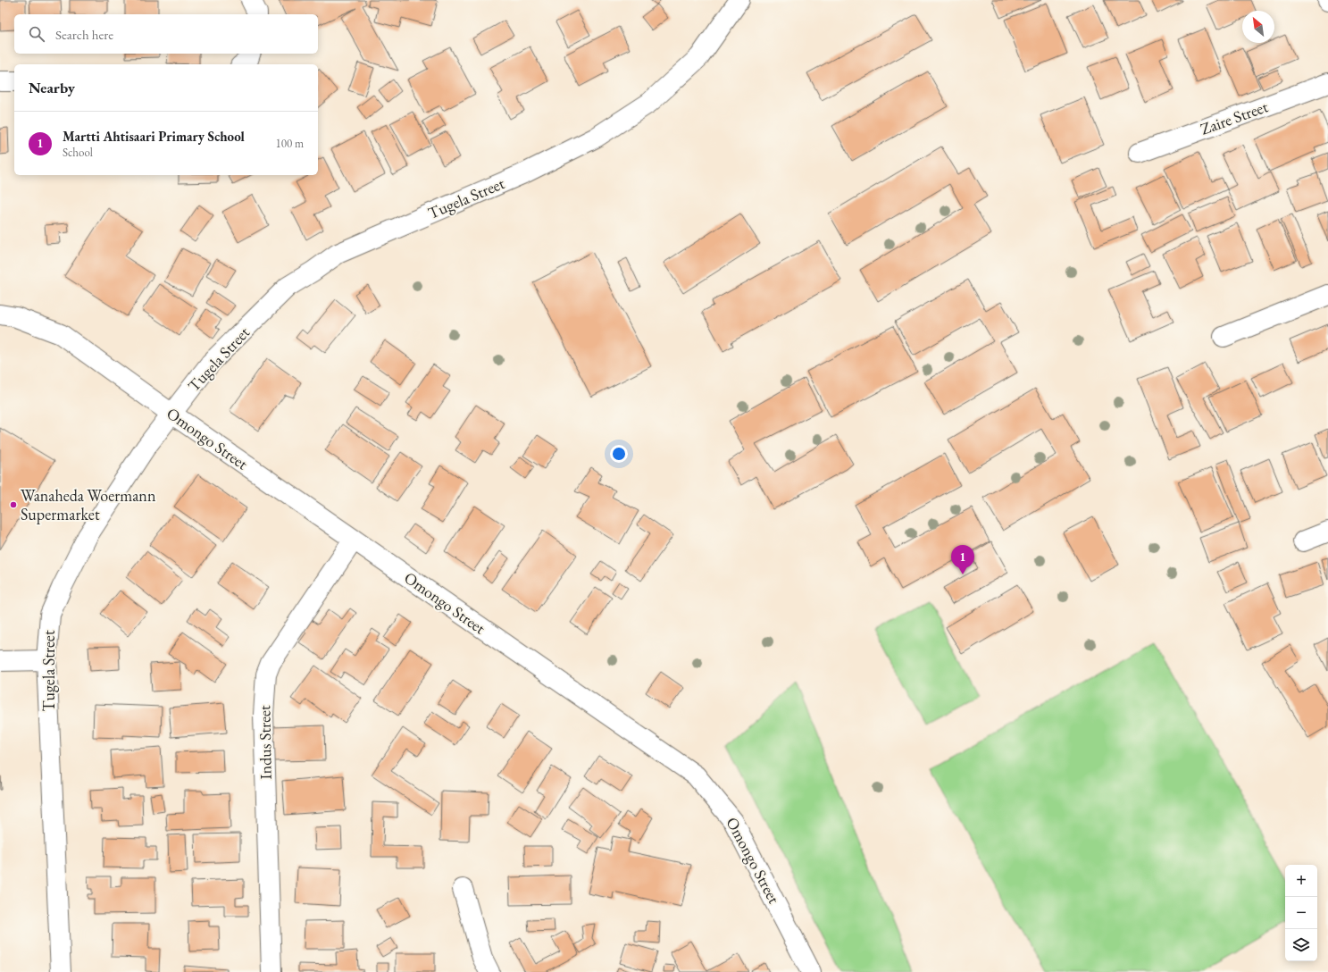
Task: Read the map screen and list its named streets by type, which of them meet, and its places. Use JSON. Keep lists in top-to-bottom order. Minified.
{"streets":{"street":["Zaire Street","Tugela Street","Omongo Street","Indus Street"]},"crossings":[["Tugela Street","Omongo Street"],["Omongo Street","Indus Street"]],"places":["Wanaheda Woermann Supermarket"],"north":"top left","page":{"search":"Search here","heading":"Nearby","list":[{"mark":"1","name":"Martti Ahtisaari Primary School","note":"School","value":"100 m"}],"pins":"1","map_buttons":["+","−"]}}
